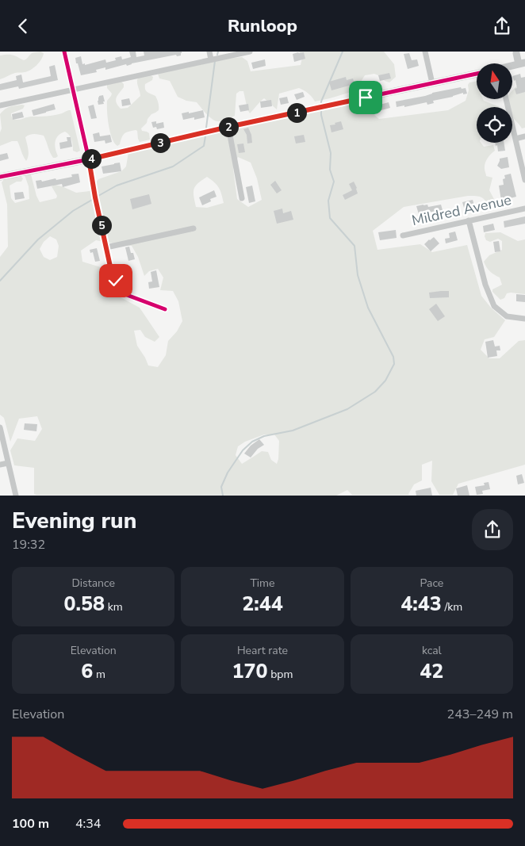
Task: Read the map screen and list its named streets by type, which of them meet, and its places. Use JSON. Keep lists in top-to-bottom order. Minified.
{"streets":{"street":["Mildred Avenue"]},"north":"top","page":{"header":"Runloop","pins":["1","2","3","4","5"],"heading":["Evening run","19:32"],"stats":[["Distance","0.58 km"],["Time","2:44"],["Pace","4:43 /km"],["Elevation","6 m"],["Heart rate","170 bpm"],["kcal","42"]],"chart":["Elevation","243–249 m"],"list":[{"name":"100 m","note":"4:34"}]}}
